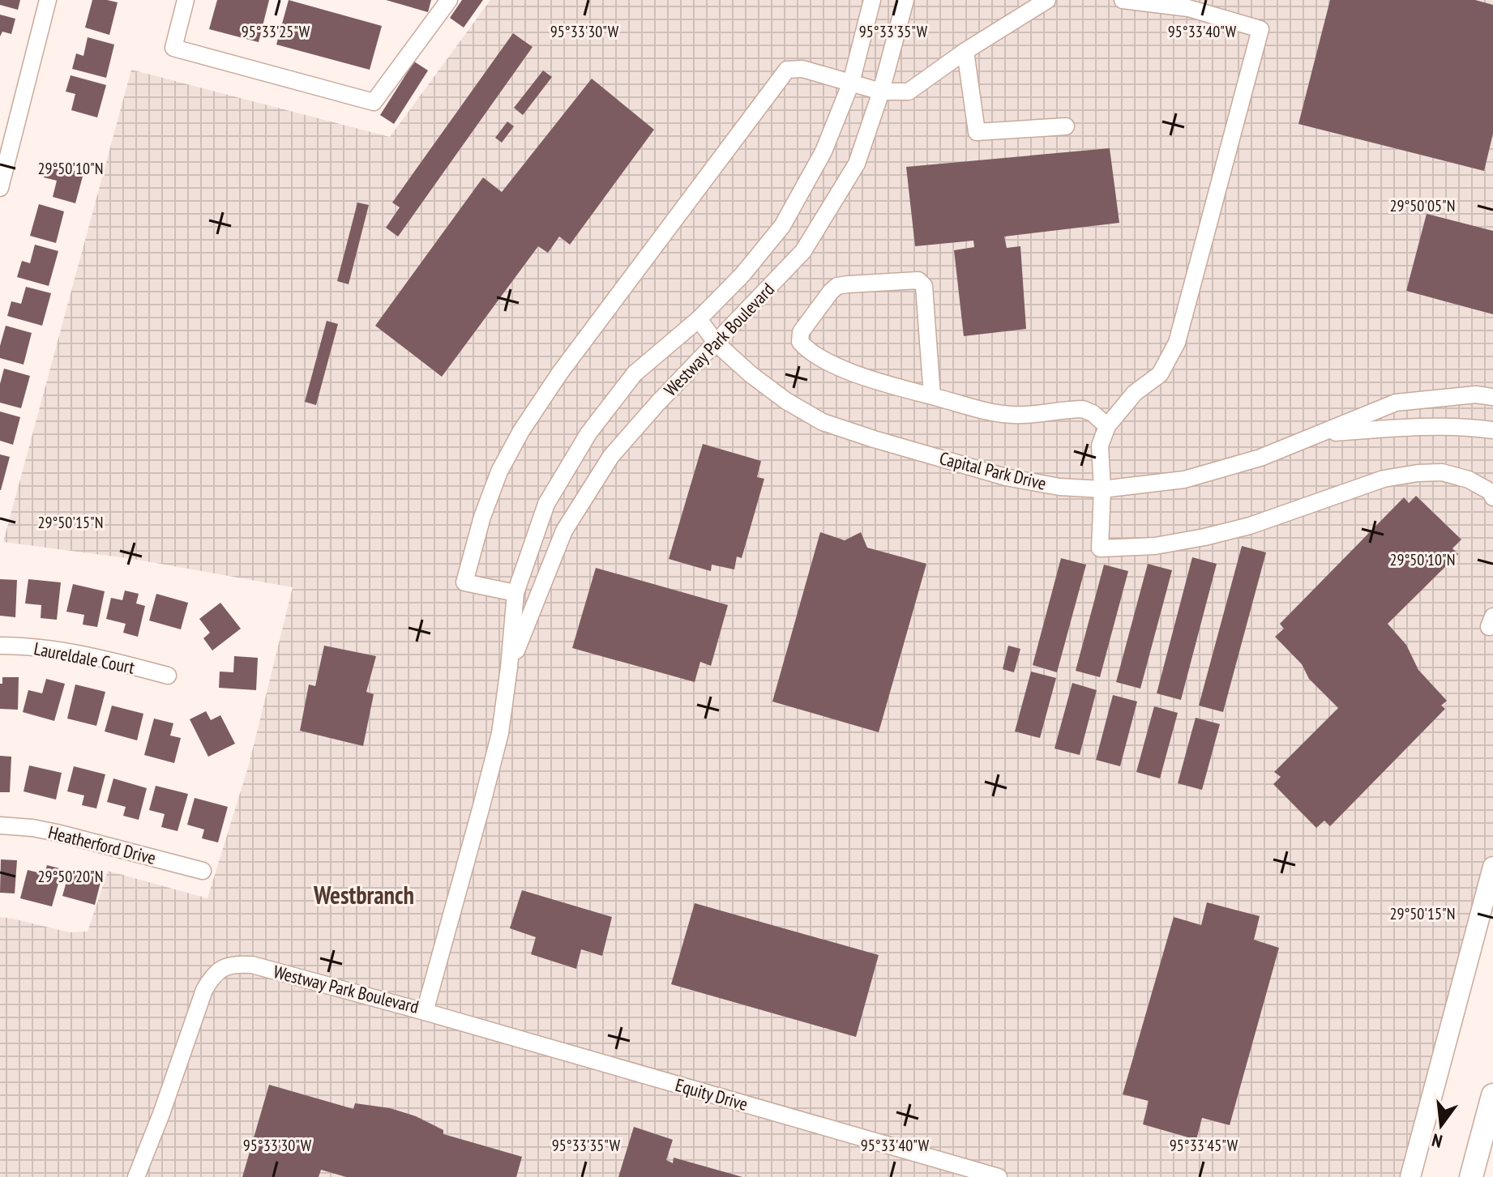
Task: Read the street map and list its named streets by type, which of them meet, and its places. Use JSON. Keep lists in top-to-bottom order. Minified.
{"streets":{"street":["Westway Park Boulevard","Capital Park Drive","Laureldale Court","Heatherford Drive","Equity Drive"]},"crossings":[["Westway Park Boulevard","Capital Park Drive"],["Westway Park Boulevard","Equity Drive"]],"districts":["Westbranch"],"north":"bottom","coordinates":["95°33'25\"W","95°33'30\"W","95°33'35\"W","95°33'40\"W","29°50'10\"N","29°50'05\"N","29°50'15\"N","29°50'20\"N","95°33'45\"W"]}
